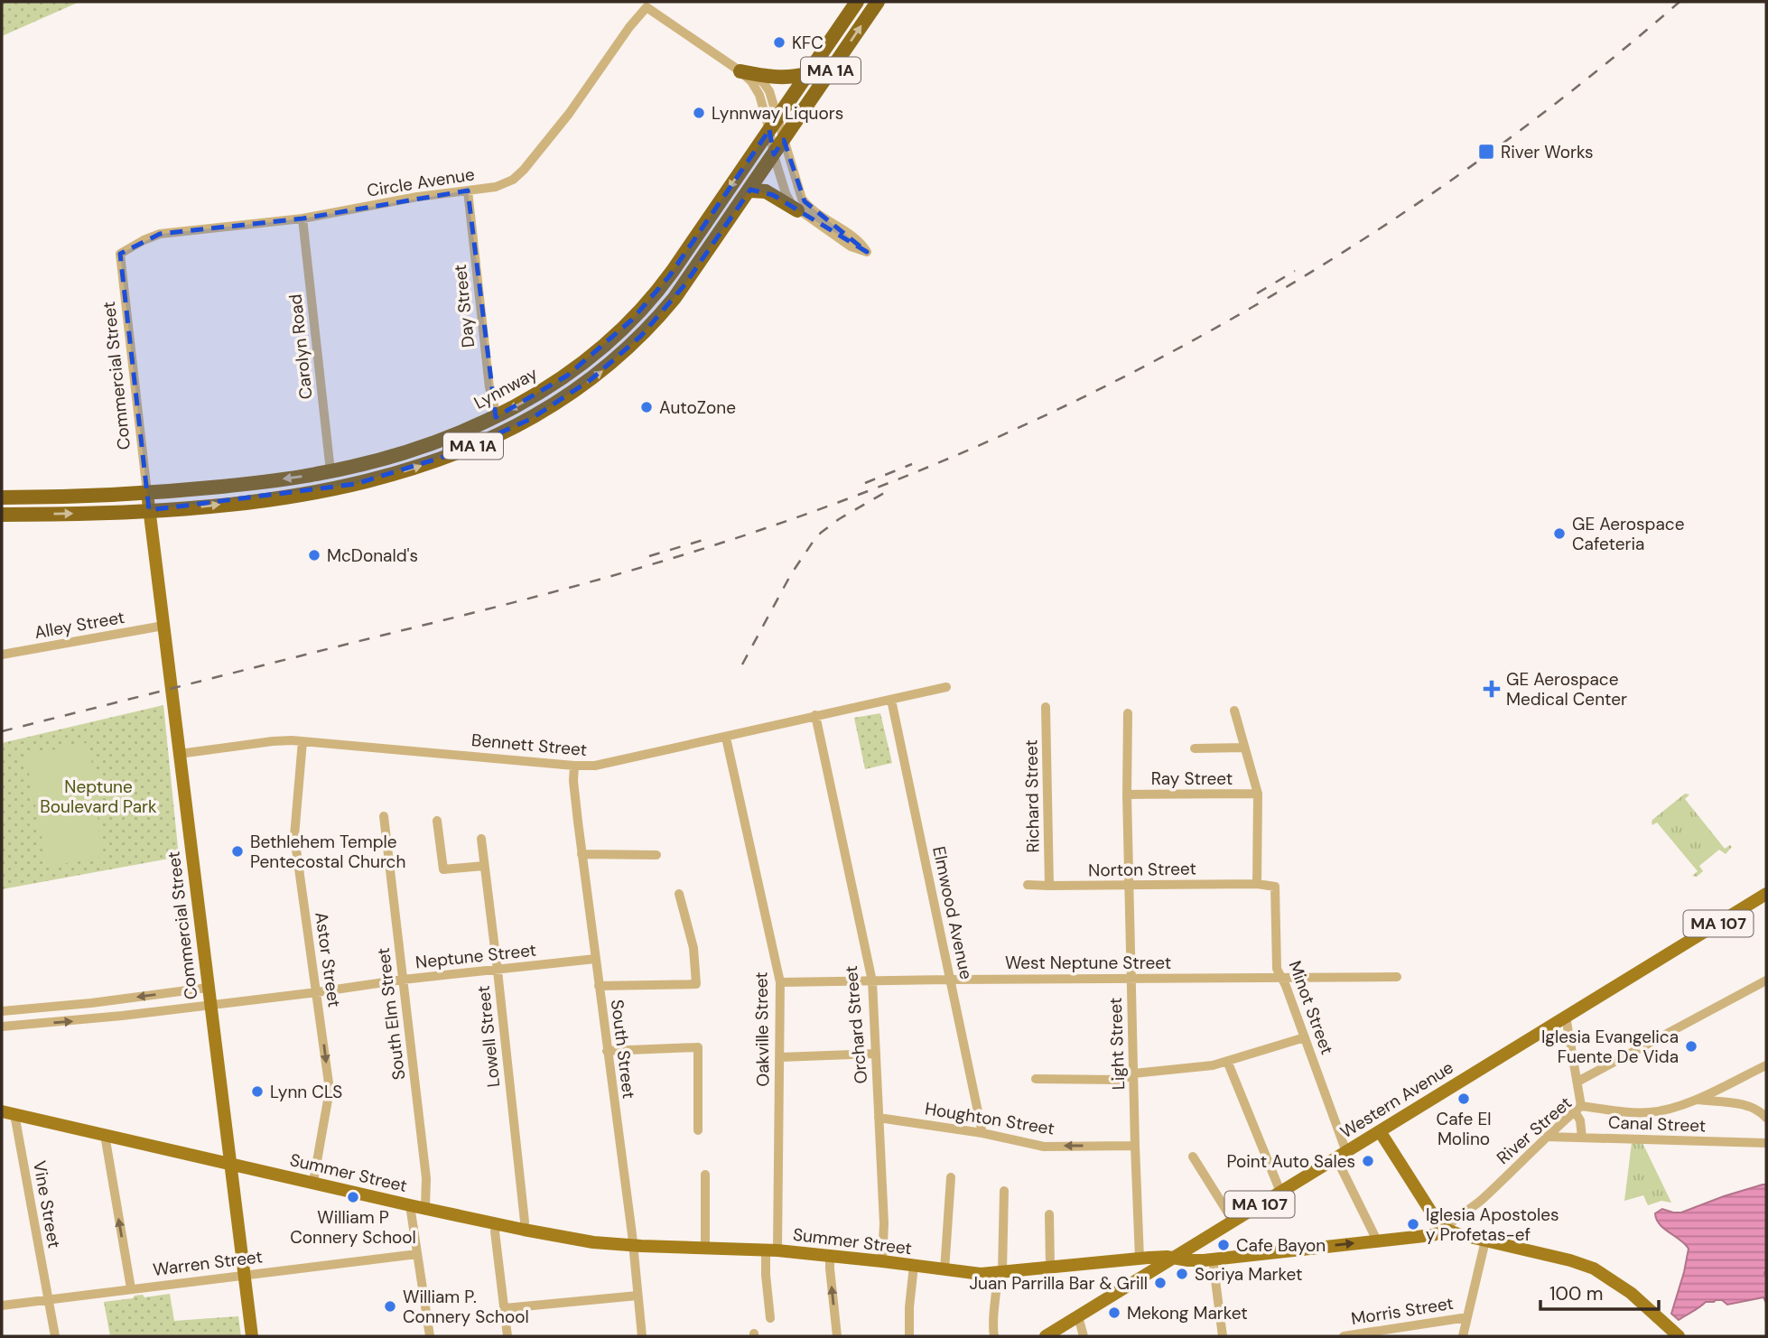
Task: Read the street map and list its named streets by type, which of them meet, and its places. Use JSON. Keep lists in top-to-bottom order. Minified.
{"streets":{"highway":["MA 1A","Lynnway"],"main road":["Commercial Street","MA 107","Western Avenue","Summer Street"],"street":["Circle Avenue","Day Street","Carolyn Road","Alley Street","Bennett Street","Ray Street","Richard Street","Norton Street","Elmwood Avenue","Neptune Street","Astor Street","West Neptune Street","Minot Street","South Elm Street","Orchard Street","Oakville Street","Lowell Street","Light Street","South Street","Houghton Street","Canal Street","River Street","Vine Street","Warren Street","Morris Street"]},"crossings":[["MA 1A","Commercial Street"],["Circle Avenue","Day Street"],["Circle Avenue","Carolyn Road"],["Circle Avenue","Commercial Street"],["Day Street","Lynnway"],["Carolyn Road","Lynnway"],["Commercial Street","Lynnway"],["Commercial Street","Alley Street"],["Commercial Street","Bennett Street"],["Commercial Street","Neptune Street"],["Commercial Street","Summer Street"],["Commercial Street","Warren Street"],["Bennett Street","Elmwood Avenue"],["Bennett Street","Astor Street"],["Bennett Street","Orchard Street"],["Bennett Street","Oakville Street"],["Bennett Street","South Street"],["Ray Street","Light Street"],["Richard Street","Norton Street"],["Norton Street","Minot Street"],["Norton Street","Light Street"],["Elmwood Avenue","West Neptune Street"],["Elmwood Avenue","Houghton Street"],["Neptune Street","Astor Street"],["Neptune Street","South Elm Street"],["Neptune Street","Lowell Street"],["Neptune Street","South Street"],["Astor Street","Summer Street"],["West Neptune Street","Minot Street"],["West Neptune Street","Orchard Street"],["West Neptune Street","Oakville Street"],["West Neptune Street","Light Street"],["Minot Street","Western Avenue"],["Minot Street","Summer Street"],["South Elm Street","Summer Street"],["Orchard Street","Houghton Street"],["Orchard Street","Summer Street"],["Oakville Street","Summer Street"],["Lowell Street","Summer Street"],["Light Street","Houghton Street"],["Light Street","Summer Street"],["South Street","Summer Street"],["Western Avenue","Summer Street"],["Canal Street","River Street"],["River Street","Summer Street"],["Summer Street","Vine Street"],["Vine Street","Warren Street"]],"one_way":["Astor Street"],"parks":["Neptune Boulevard Park"],"places":{"other":["KFC","Lynnway Liquors","AutoZone","GE Aerospace Cafeteria","McDonald's","Bethlehem Temple Pentecostal Church","Iglesia Evangelica Fuente De Vida","Lynn CLS","Cafe El Molino","Point Auto Sales","William P Connery School","Iglesia Apostoles y Profetas-ef","Cafe Bayon","Soriya Market","Juan Parrilla Bar & Grill","William P. Connery School","Mekong Market"],"transit":["River Works"],"health":["GE Aerospace Medical Center"]},"scale_bar":"100 m"}
